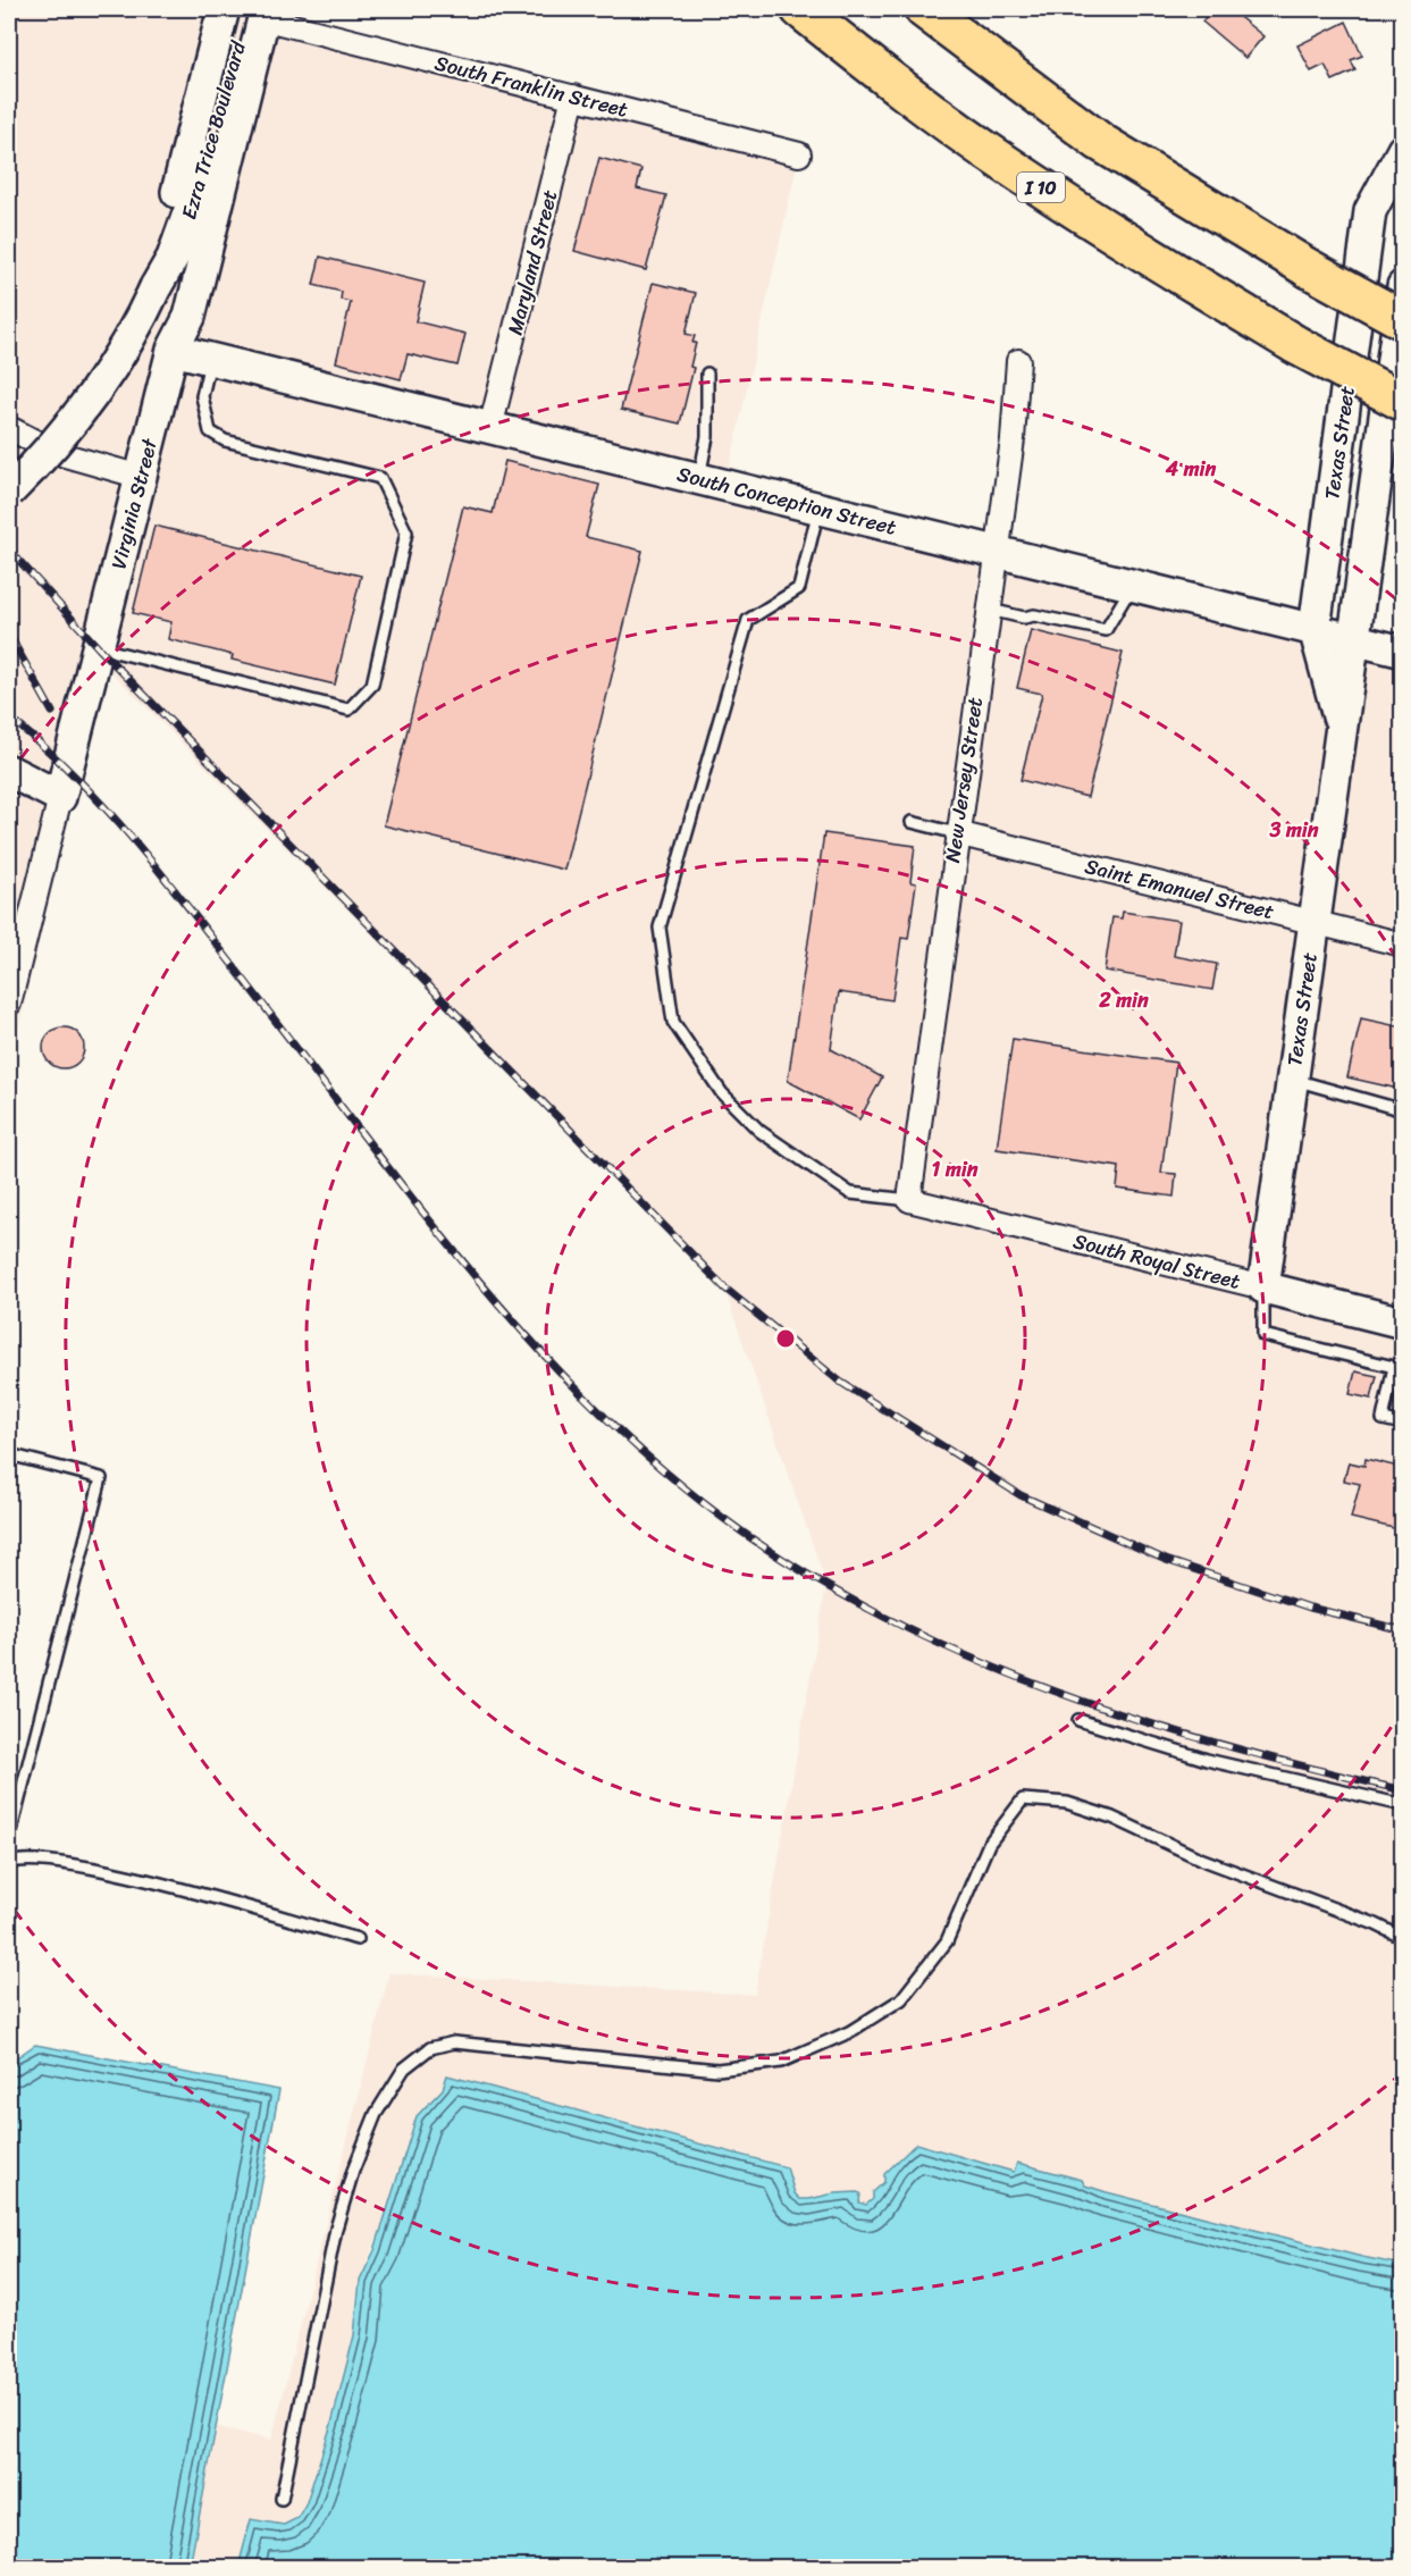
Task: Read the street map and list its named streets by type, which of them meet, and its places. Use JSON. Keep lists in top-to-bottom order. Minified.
{"streets":{"highway":["I 10"],"street":["South Franklin Street","Ezra Trice Boulevard","Maryland Street","Texas Street","South Conception Street","Virginia Street","New Jersey Street","Saint Emanuel Street","South Royal Street"]},"crossings":[["South Franklin Street","Ezra Trice Boulevard"],["South Franklin Street","Maryland Street"],["South Franklin Street","Virginia Street"],["Ezra Trice Boulevard","Virginia Street"],["Maryland Street","South Conception Street"],["Texas Street","South Conception Street"],["Texas Street","Saint Emanuel Street"],["Texas Street","South Royal Street"],["South Conception Street","Virginia Street"],["South Conception Street","New Jersey Street"],["New Jersey Street","Saint Emanuel Street"],["New Jersey Street","South Royal Street"]],"rings":["4 min","3 min","2 min","1 min"]}
